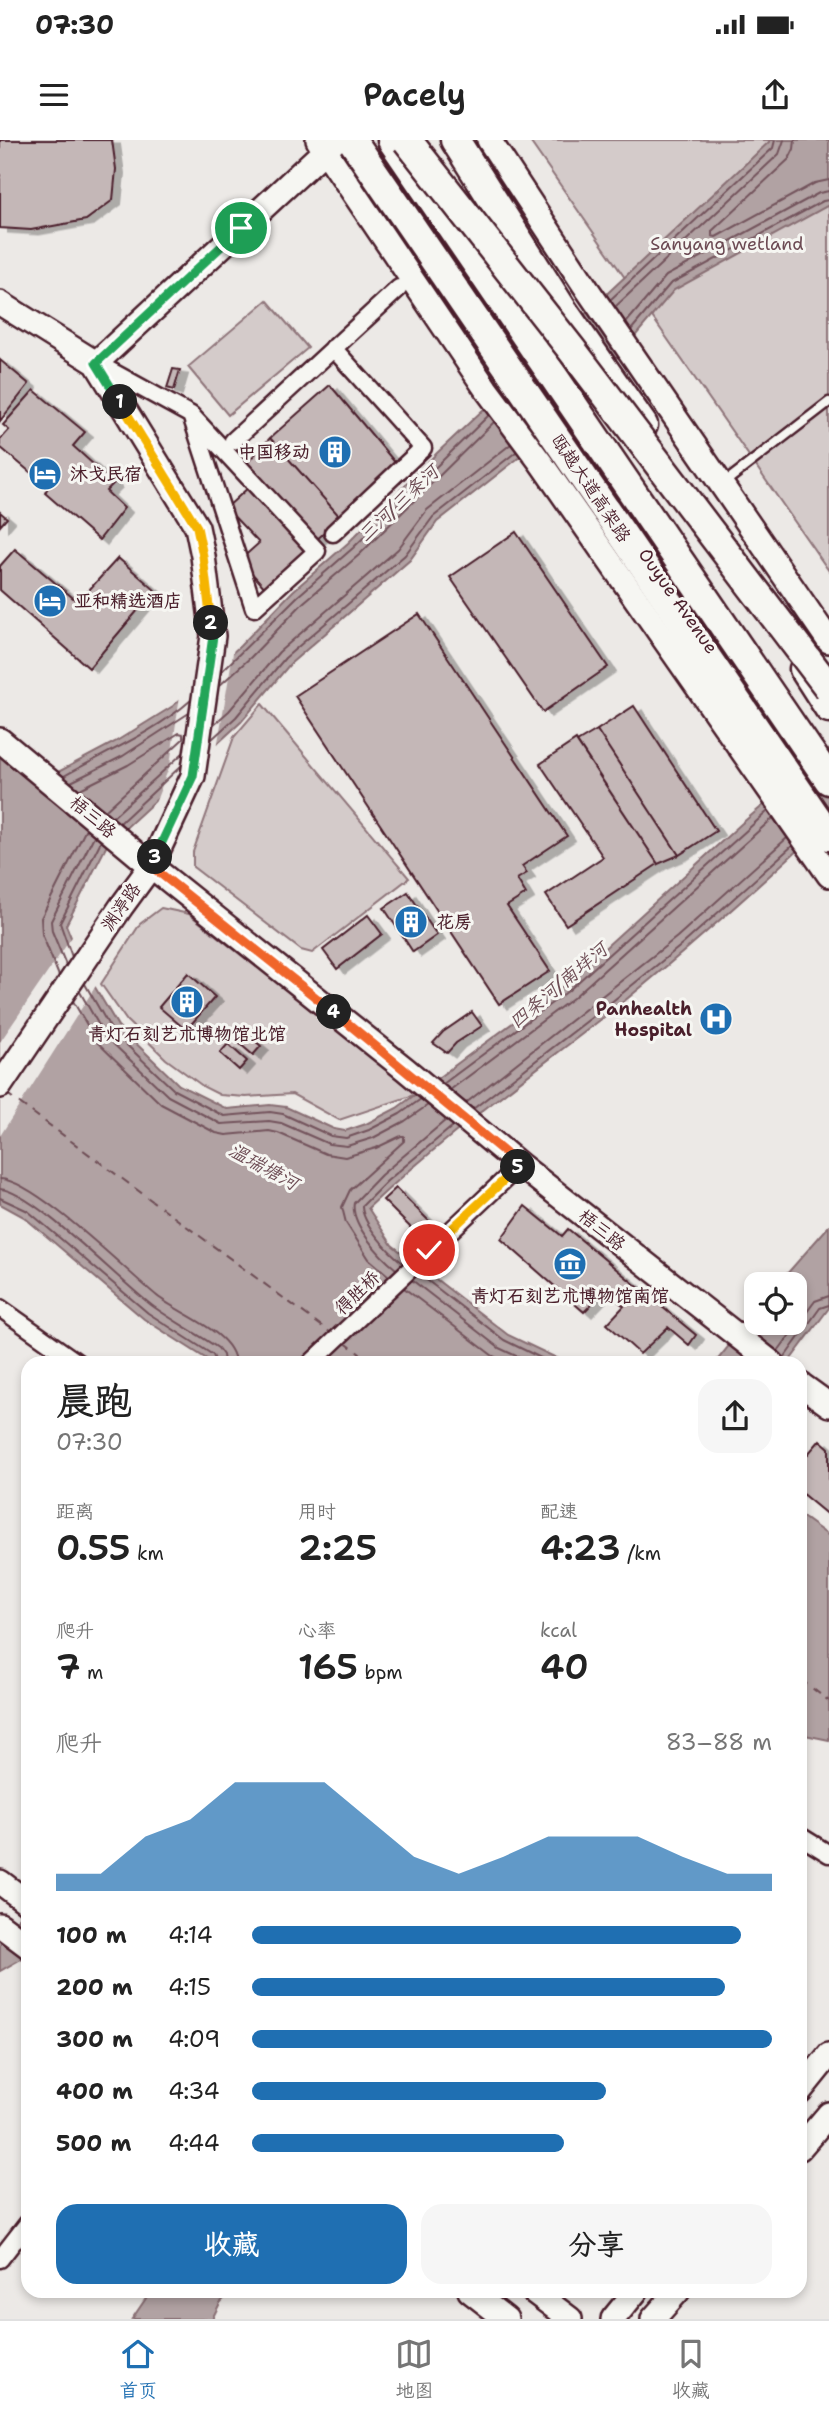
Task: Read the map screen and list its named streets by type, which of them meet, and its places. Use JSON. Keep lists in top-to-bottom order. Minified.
{"streets":{"highway":["瓯越大道高架路","Ouyue Avenue"],"street":["梧三路","渊渟路","得胜桥"]},"crossings":[["梧三路","渊渟路"],["梧三路","得胜桥"]],"water":["三河/三条河","四条河/南垟河","温瑞塘河"],"parks":["Sanyang wetland"],"places":{"building":["中国移动","花房","青灯石刻艺术博物馆北馆"],"hotel":["沐戈民宿","亚和精选酒店"],"hospital":["Panhealth Hospital"],"museum":["青灯石刻艺术博物馆南馆"]},"page":{"status":"07:30","header":"Pacely","pins":["1","2","3","4","5"],"heading":["晨跑","07:30"],"stats":[["距离","0.55 km"],["用时","2:25"],["配速","4:23 /km"],["爬升","7 m"],["心率","165 bpm"],["kcal","40"]],"chart":["爬升","83–88 m"],"list":[{"name":"100 m","note":"4:14"},{"name":"200 m","note":"4:15"},{"name":"300 m","note":"4:09"},{"name":"400 m","note":"4:34"},{"name":"500 m","note":"4:44"}],"buttons":["收藏","分享"],"tabs":["首页","地图","收藏"]}}
